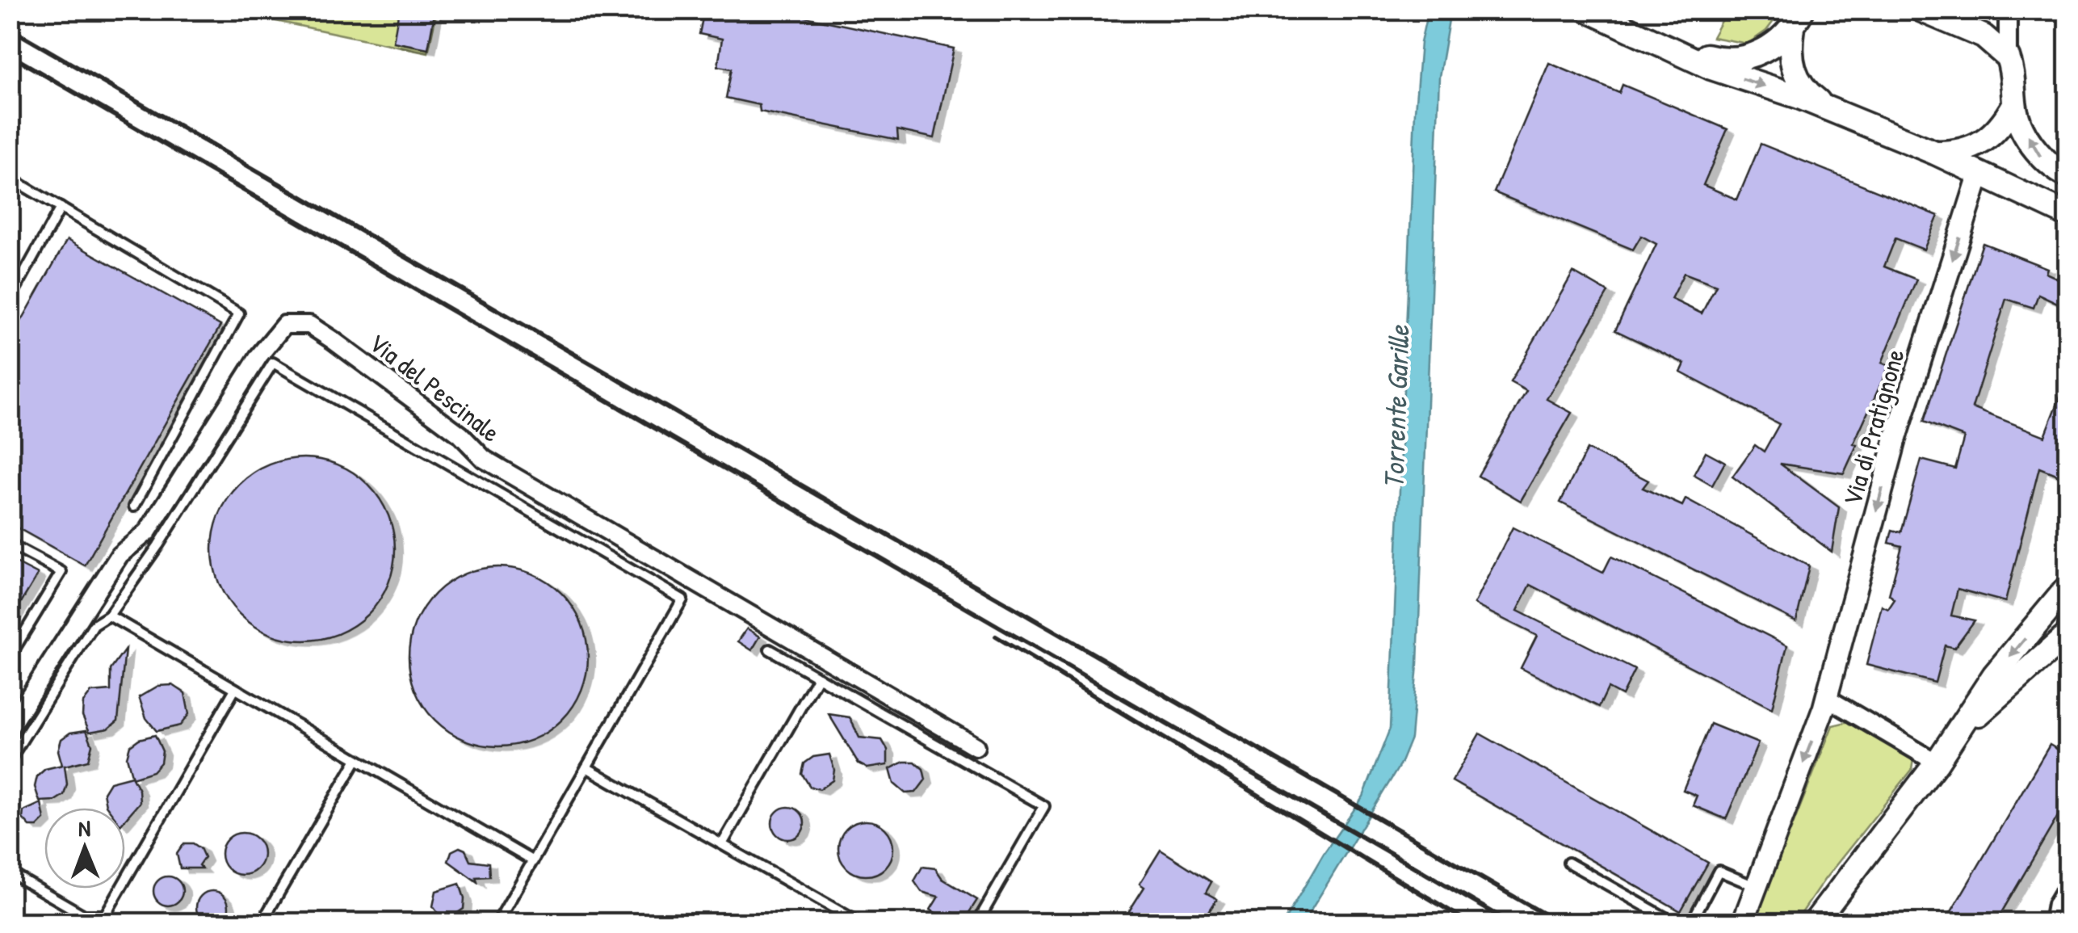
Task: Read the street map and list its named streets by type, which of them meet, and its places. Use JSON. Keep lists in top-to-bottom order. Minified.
{"streets":{"street":["Via del Pescinale","Via di Pratignone"]},"one_way":["Via di Pratignone"],"water":["Torrente Garille"],"north":"top"}
